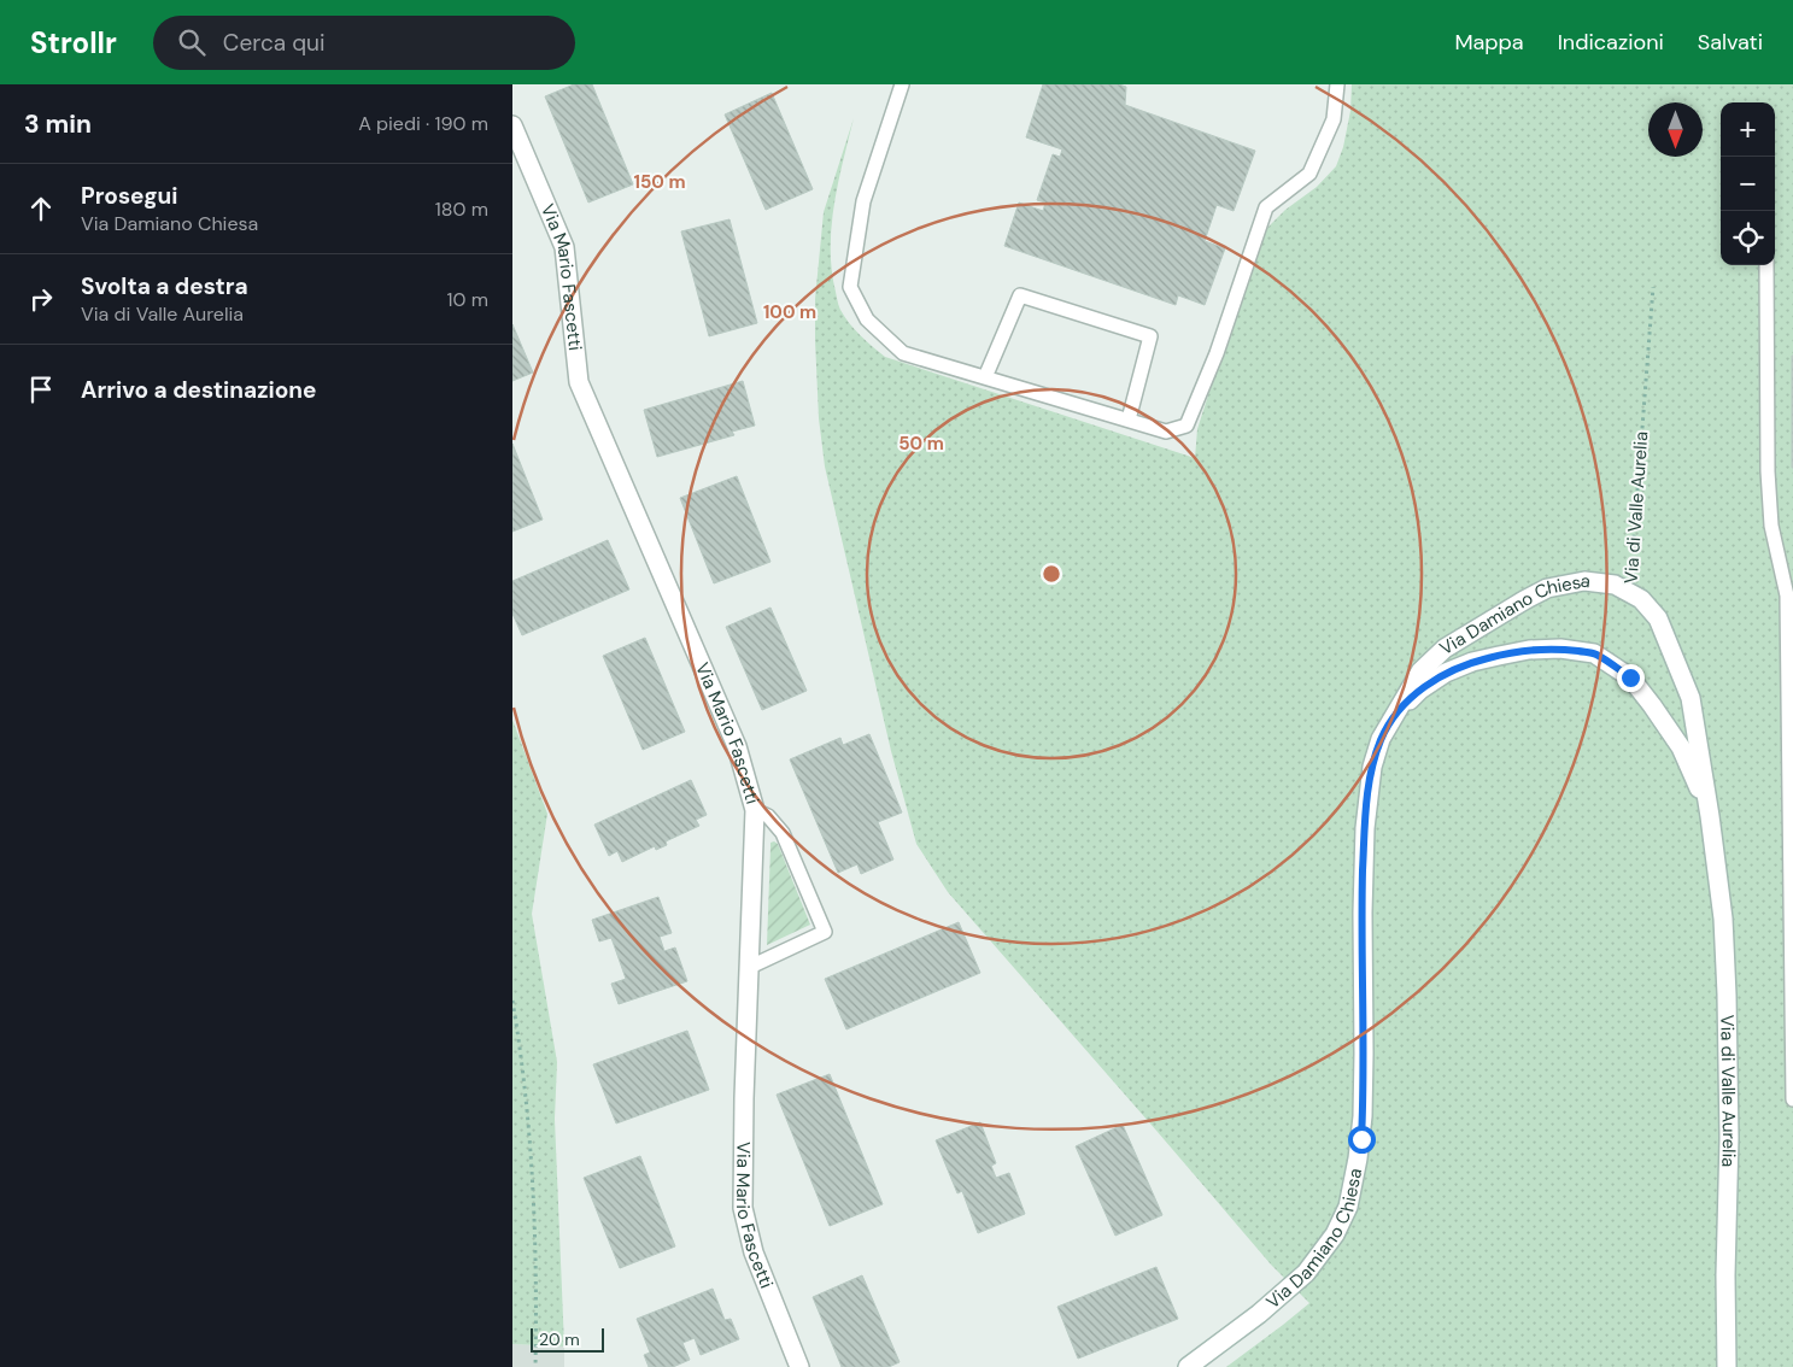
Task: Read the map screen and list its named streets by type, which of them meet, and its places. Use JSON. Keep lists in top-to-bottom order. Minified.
{"streets":{"street":["Via Mario Fascetti","Via di Valle Aurelia","Via Damiano Chiesa"]},"crossings":[["Via di Valle Aurelia","Via Damiano Chiesa"]],"scale_bar":"20 m","north":"bottom","page":{"header":"Strollr","search":"Cerca qui","nav":["Mappa","Indicazioni","Salvati"],"heading":["3 min","A piedi · 190 m"],"map_buttons":["+","−"],"list":[["Prosegui","Via Damiano Chiesa","180 m"],["Svolta a destra","Via di Valle Aurelia","10 m"],"Arrivo a destinazione"],"scale":"20 m"},"rings":["150 m","100 m","50 m"]}
